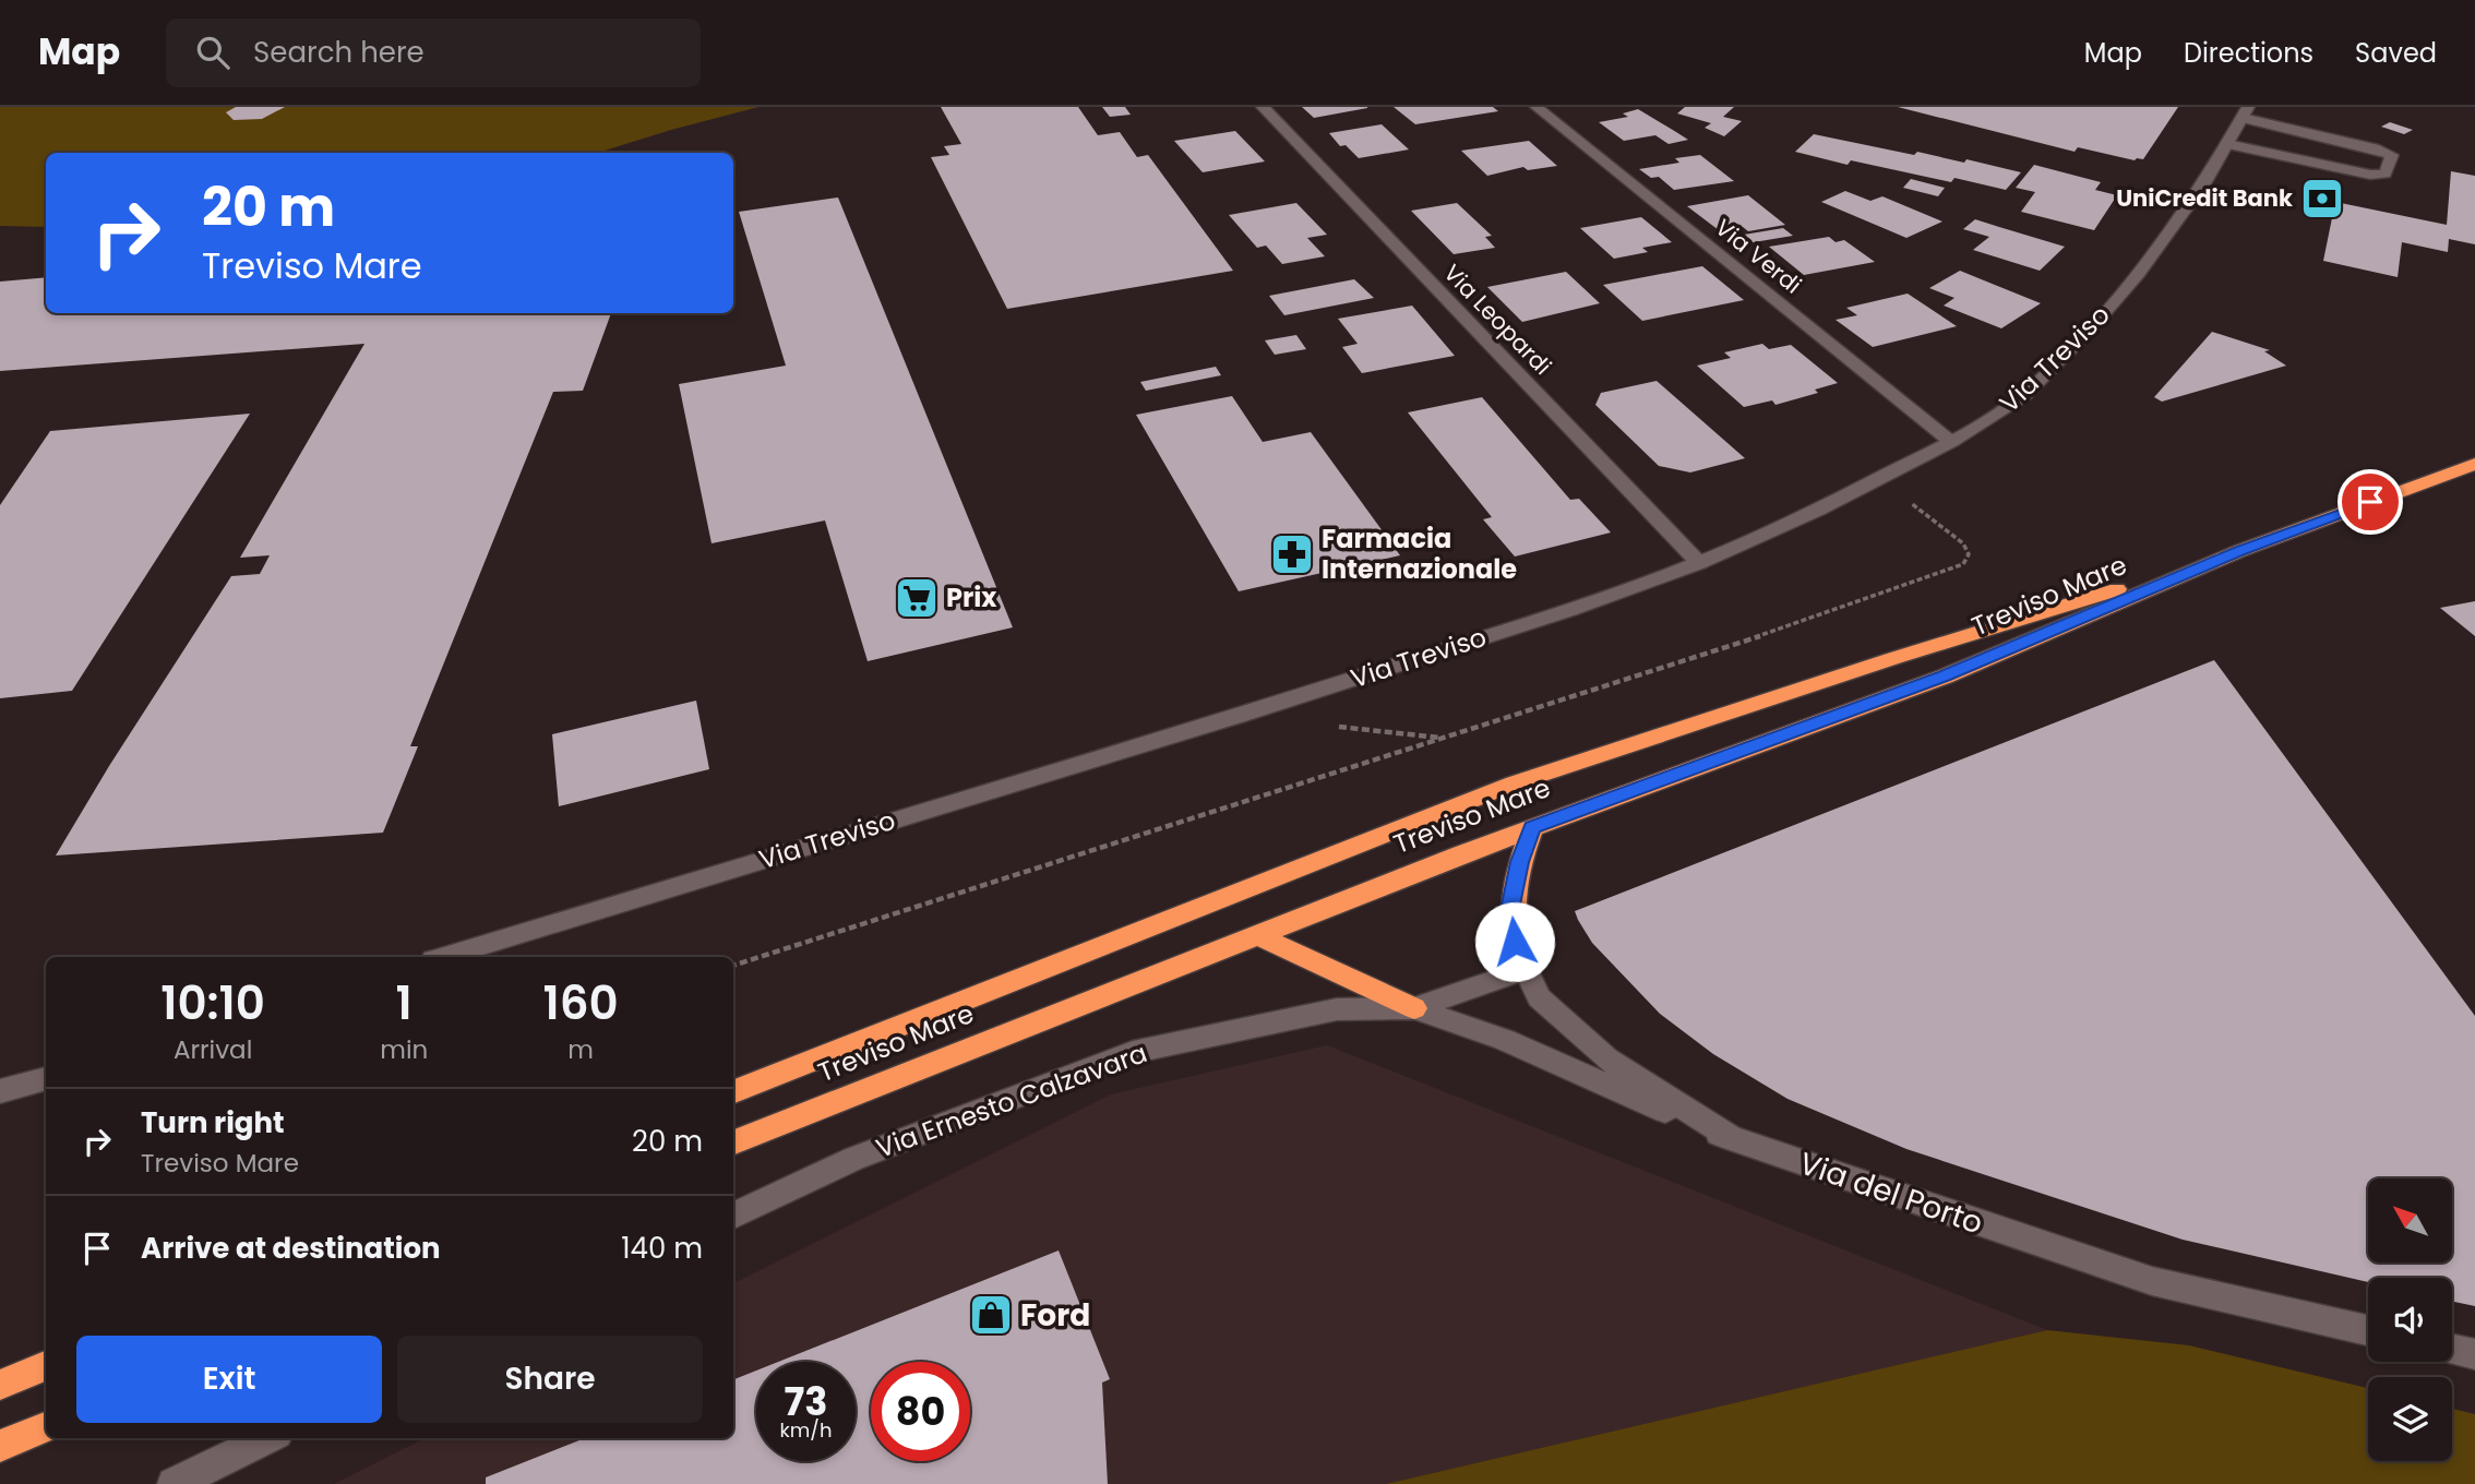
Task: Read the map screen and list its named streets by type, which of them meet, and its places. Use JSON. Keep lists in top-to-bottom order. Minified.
{"streets":{"highway":["Treviso Mare"],"street":["Via Verdi","Via Leopardi","Via Treviso","Via Ernesto Calzavara","Via del Porto"]},"crossings":[["Via Verdi","Via Treviso"],["Via Leopardi","Via Treviso"],["Via Ernesto Calzavara","Via del Porto"]],"places":{"bank":["UniCredit Bank"],"pharmacy":["Farmacia Internazionale"],"supermarket":["Prix"],"shop":["Ford"]},"north":"top left","page":{"header":"Map","search":"Search here","nav":["Map","Directions","Saved"],"turn":["20 m","Treviso Mare"],"eta":["10:10","Arrival","1","min","160","m"],"list":[{"name":"Turn right","note":"Treviso Mare","value":"20 m"},{"name":"Arrive at destination","value":"140 m"}],"buttons":["Exit","Share"],"speed":"73 km/h","limit":"80"}}
